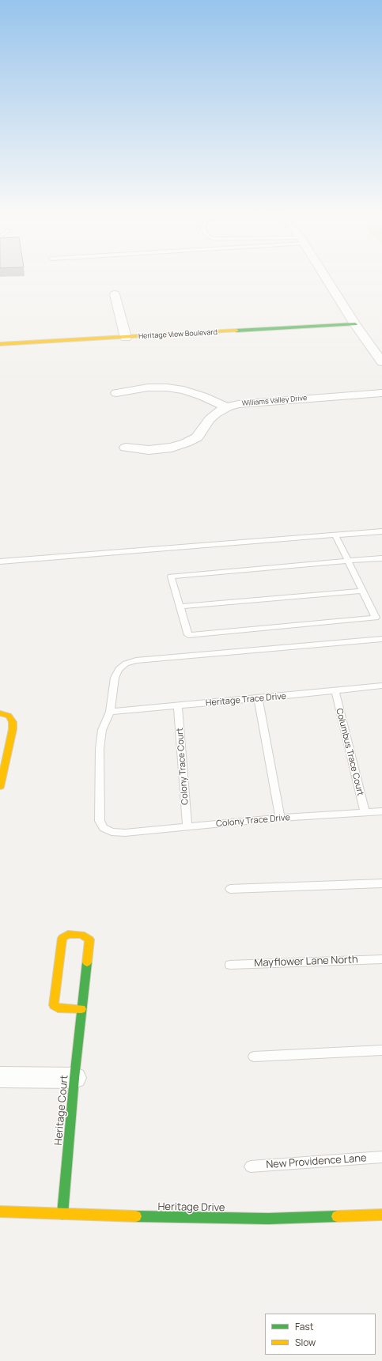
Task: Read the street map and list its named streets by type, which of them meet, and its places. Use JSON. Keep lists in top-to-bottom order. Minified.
{"streets":{"street":["Heritage View Boulevard","Williams Valley Drive","Heritage Court","Heritage Drive"],"lane":["Heritage Trace Drive","Columbus Trace Court","Colony Trace Court","Colony Trace Drive","Mayflower Lane North","New Providence Lane"]},"crossings":[["Heritage Trace Drive","Columbus Trace Court"],["Heritage Trace Drive","Colony Trace Court"],["Heritage Trace Drive","Colony Trace Drive"],["Columbus Trace Court","Colony Trace Drive"],["Colony Trace Court","Colony Trace Drive"],["Heritage Court","Heritage Drive"]],"legend":["Fast","Slow"]}
